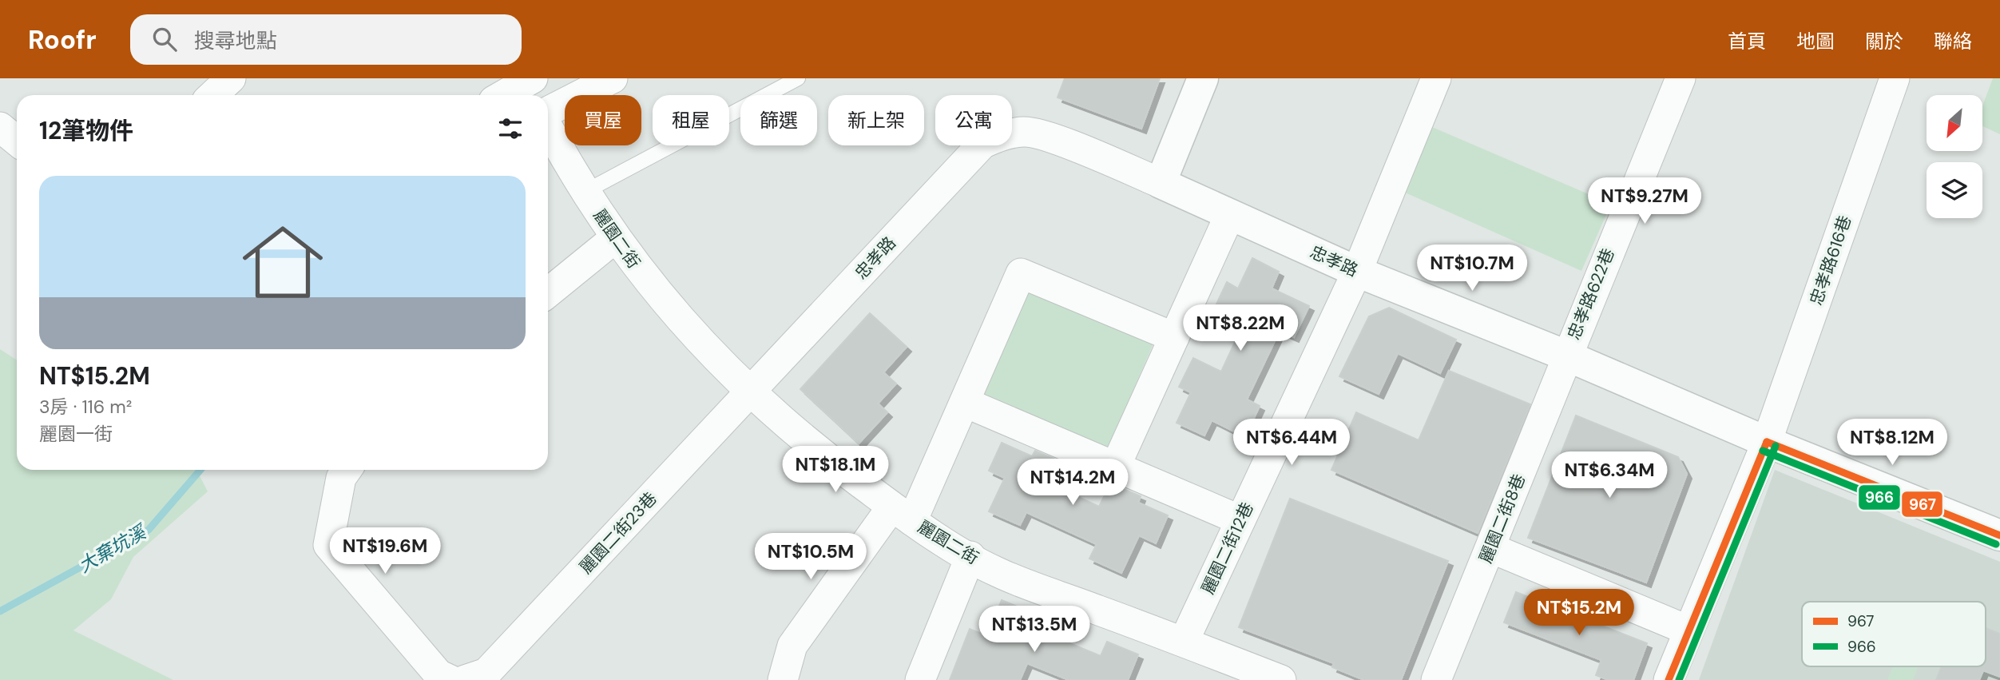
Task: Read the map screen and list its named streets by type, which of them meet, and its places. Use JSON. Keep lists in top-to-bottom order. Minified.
{"streets":{"street":["麗園二街","忠孝路","忠孝路616巷","忠孝路622巷","麗園二街8巷","麗園二街23巷","麗園二街12巷"]},"crossings":[["麗園二街","忠孝路"],["麗園二街","麗園二街23巷"],["麗園二街","麗園二街12巷"],["忠孝路","忠孝路616巷"],["忠孝路","忠孝路622巷"],["忠孝路","麗園二街8巷"],["忠孝路","麗園二街23巷"],["忠孝路","麗園二街12巷"],["忠孝路622巷","麗園二街8巷"]],"water":["大棄坑溪"],"lines":["transit line 967","transit line 966"],"legend":["967","966"],"north":"bottom left","page":{"header":"Roofr","search":"搜尋地點","nav":["首頁","地圖","關於","聯絡"],"chip":["買屋","租屋","篩選","新上架","公寓"],"heading":"12筆物件","list":[{"name":"NT$15.2M","note":"3房 · 116 m² · 麗園一街"}],"price":["NT$9.27M","NT$10.7M","NT$8.22M","NT$6.44M","NT$8.12M","NT$18.1M","NT$6.34M","NT$14.2M","NT$19.6M","NT$10.5M","NT$15.2M","NT$13.5M"]}}
